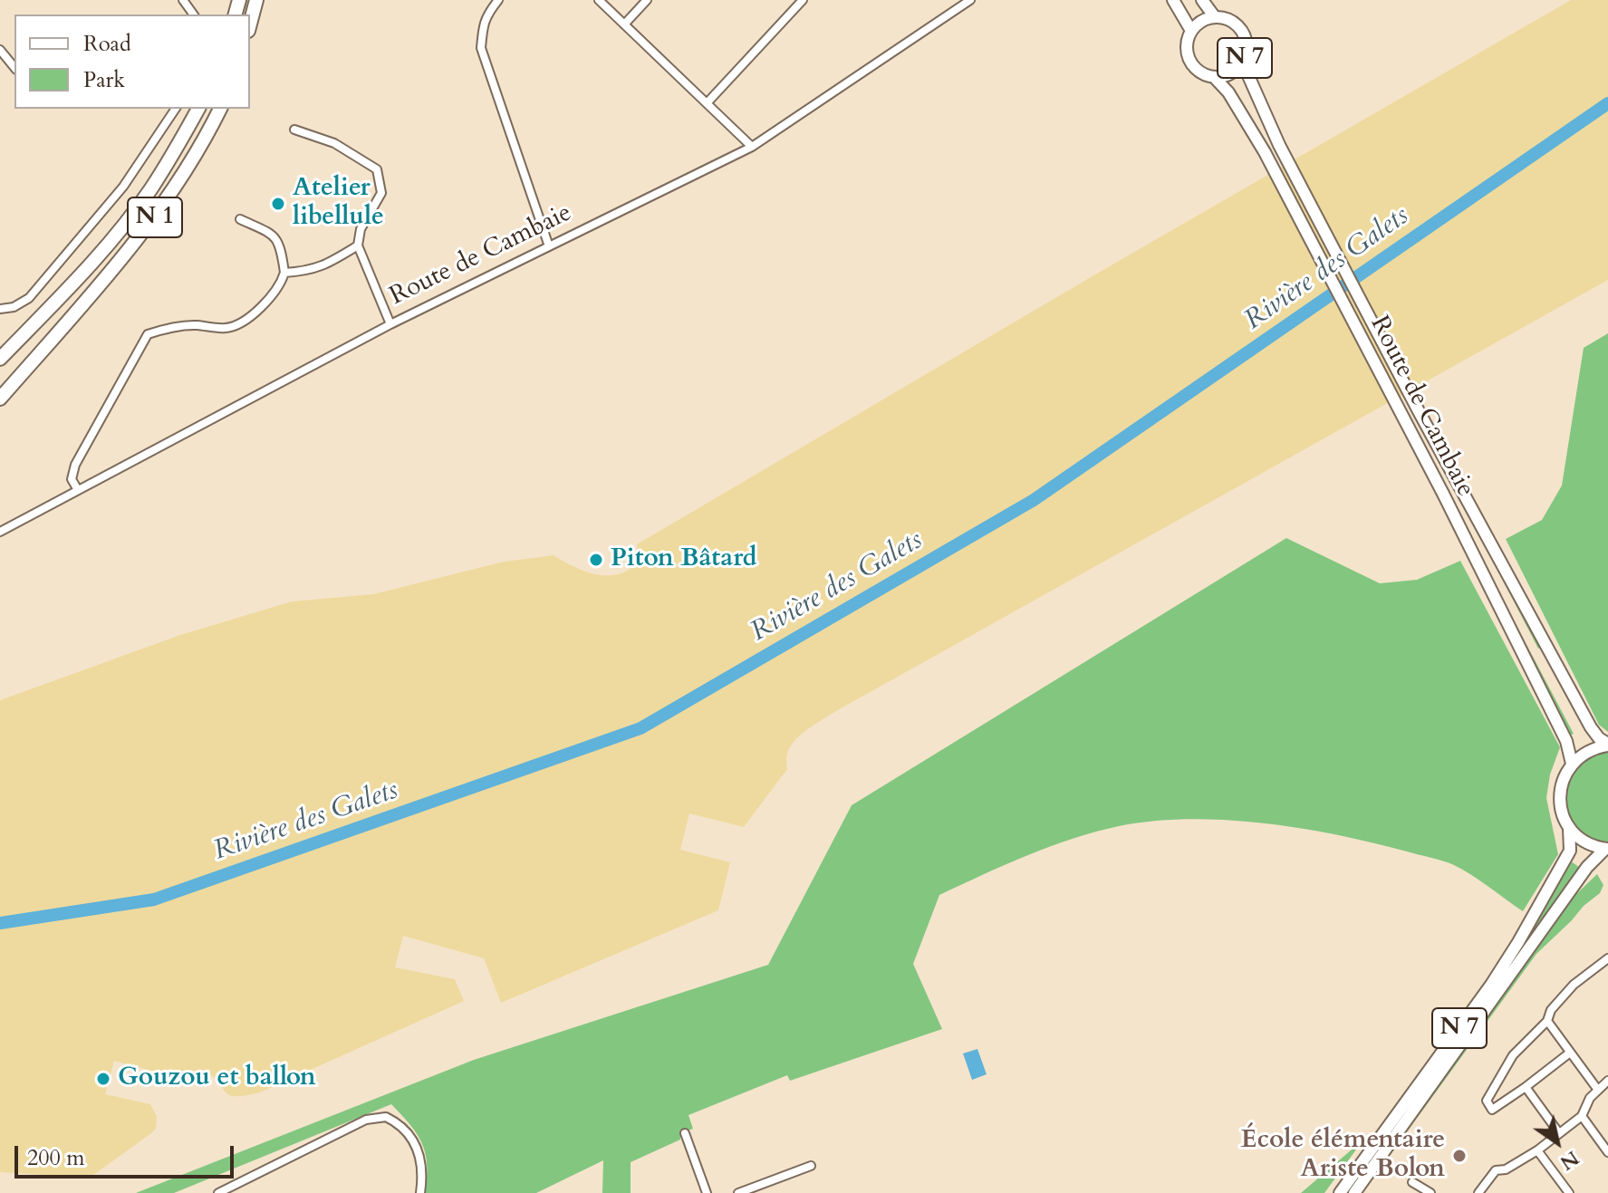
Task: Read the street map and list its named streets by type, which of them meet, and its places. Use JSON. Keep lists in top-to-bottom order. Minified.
{"streets":{"highway":["N 1"],"main road":["N 7","Route de Cambaie"]},"crossings":[["N 7","Route de Cambaie"]],"water":["Rivière des Galets"],"places":["Atelier libellule","Piton Bâtard","Gouzou et ballon","École élémentaire Ariste Bolon"],"legend":["Road","Park"],"scale_bar":"200 m","north":"bottom right"}
